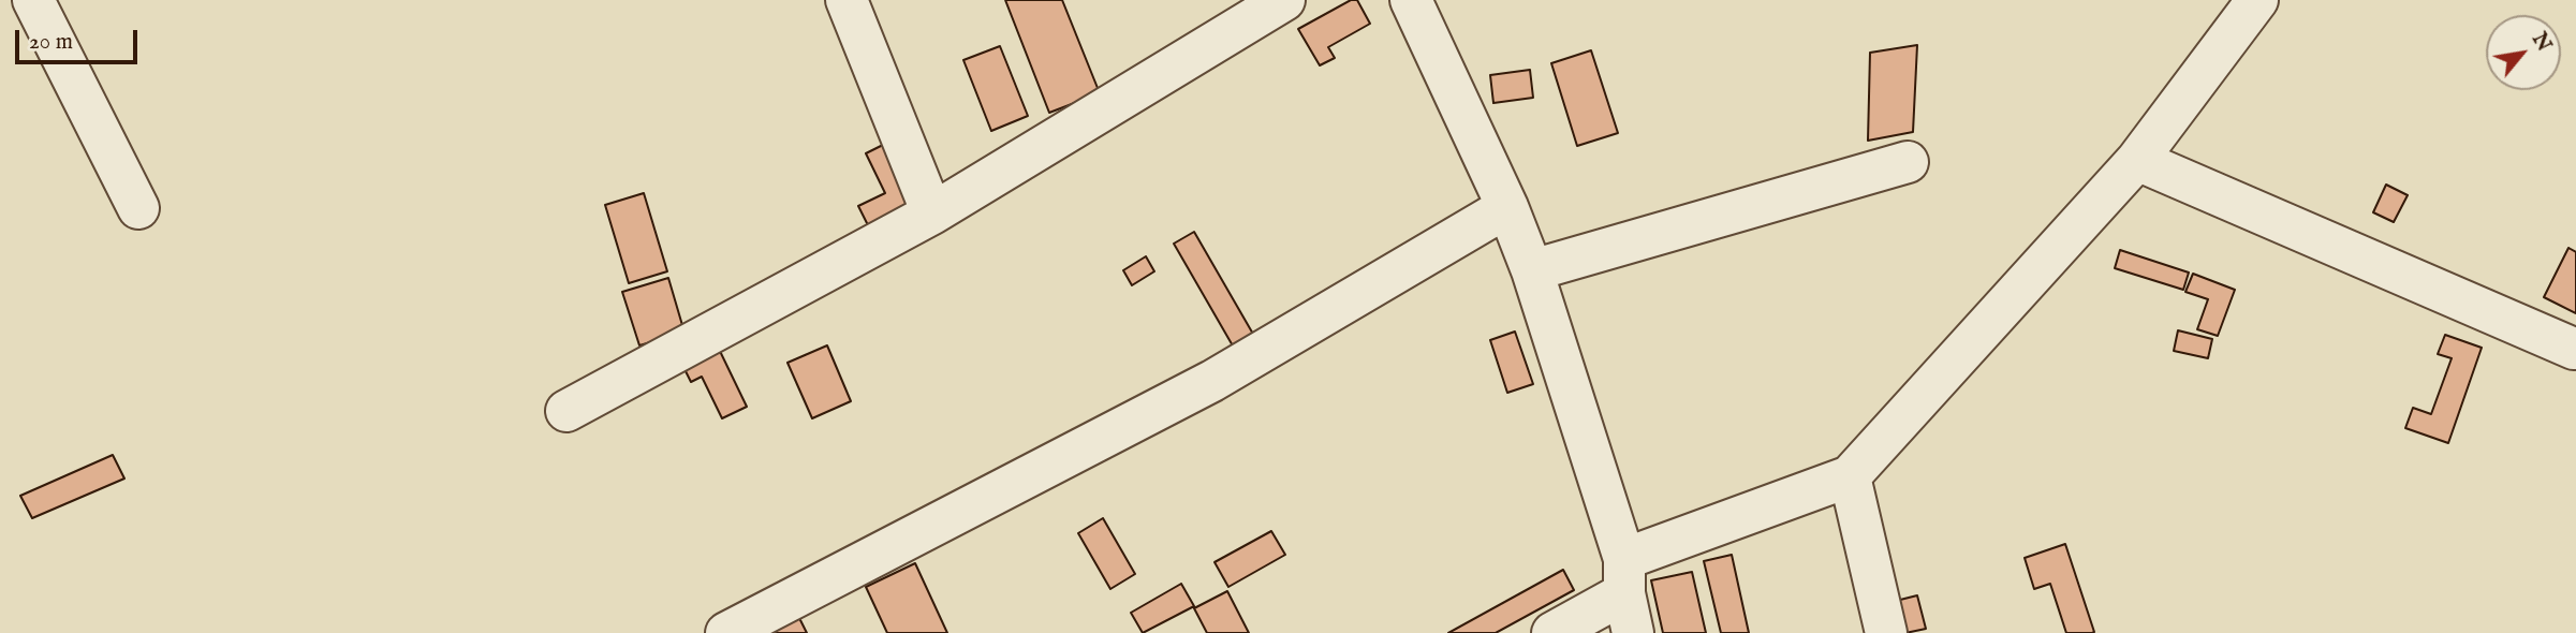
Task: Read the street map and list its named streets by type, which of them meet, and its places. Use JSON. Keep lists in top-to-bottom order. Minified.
{"scale_bar":"20 m","north":"top right"}
